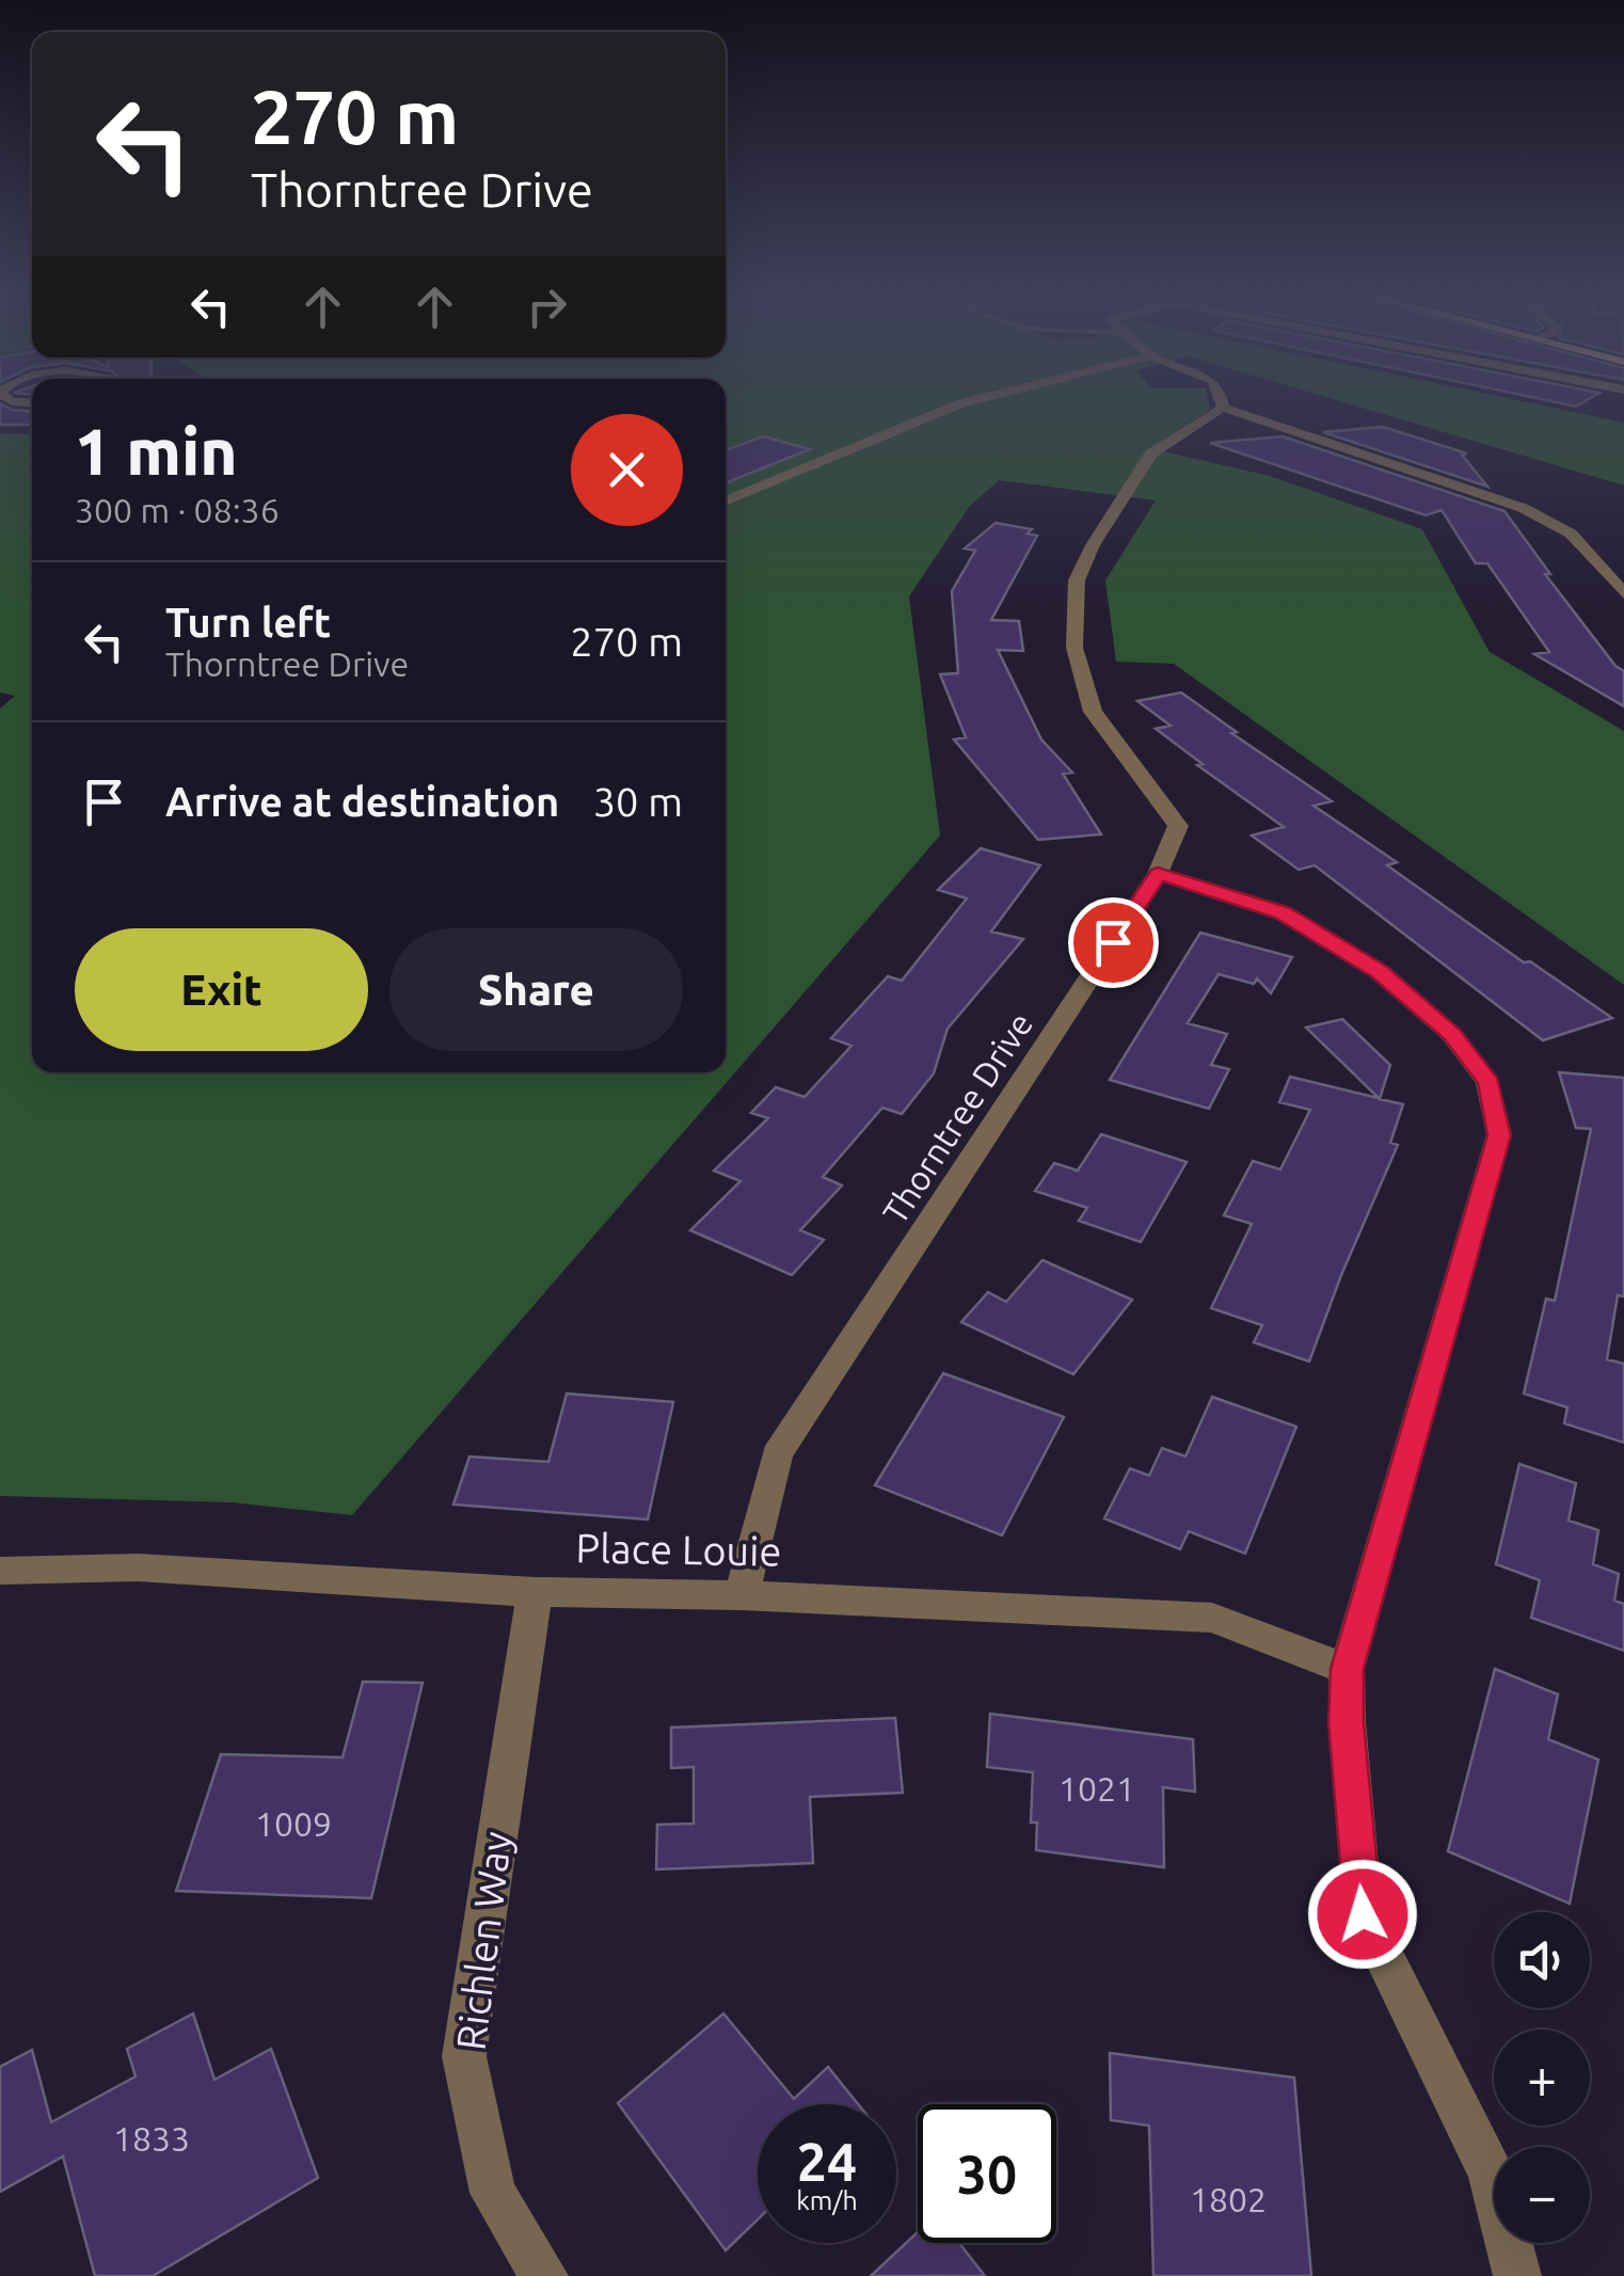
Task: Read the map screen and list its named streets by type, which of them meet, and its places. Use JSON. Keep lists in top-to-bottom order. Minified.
{"streets":{"street":["Thorntree Drive","Place Louie","Richlen Way"]},"crossings":[["Thorntree Drive","Place Louie"],["Place Louie","Richlen Way"]],"house_numbers":["1021","1009","1833","1802"],"page":{"turn":["270 m","Thorntree Drive"],"heading":["1 min","300 m · 08:36"],"list":[{"name":"Turn left","note":"Thorntree Drive","value":"270 m"},{"name":"Arrive at destination","value":"30 m"}],"buttons":["Exit","Share"],"map_buttons":["+","−"],"speed":"24 km/h","limit":"30"}}
